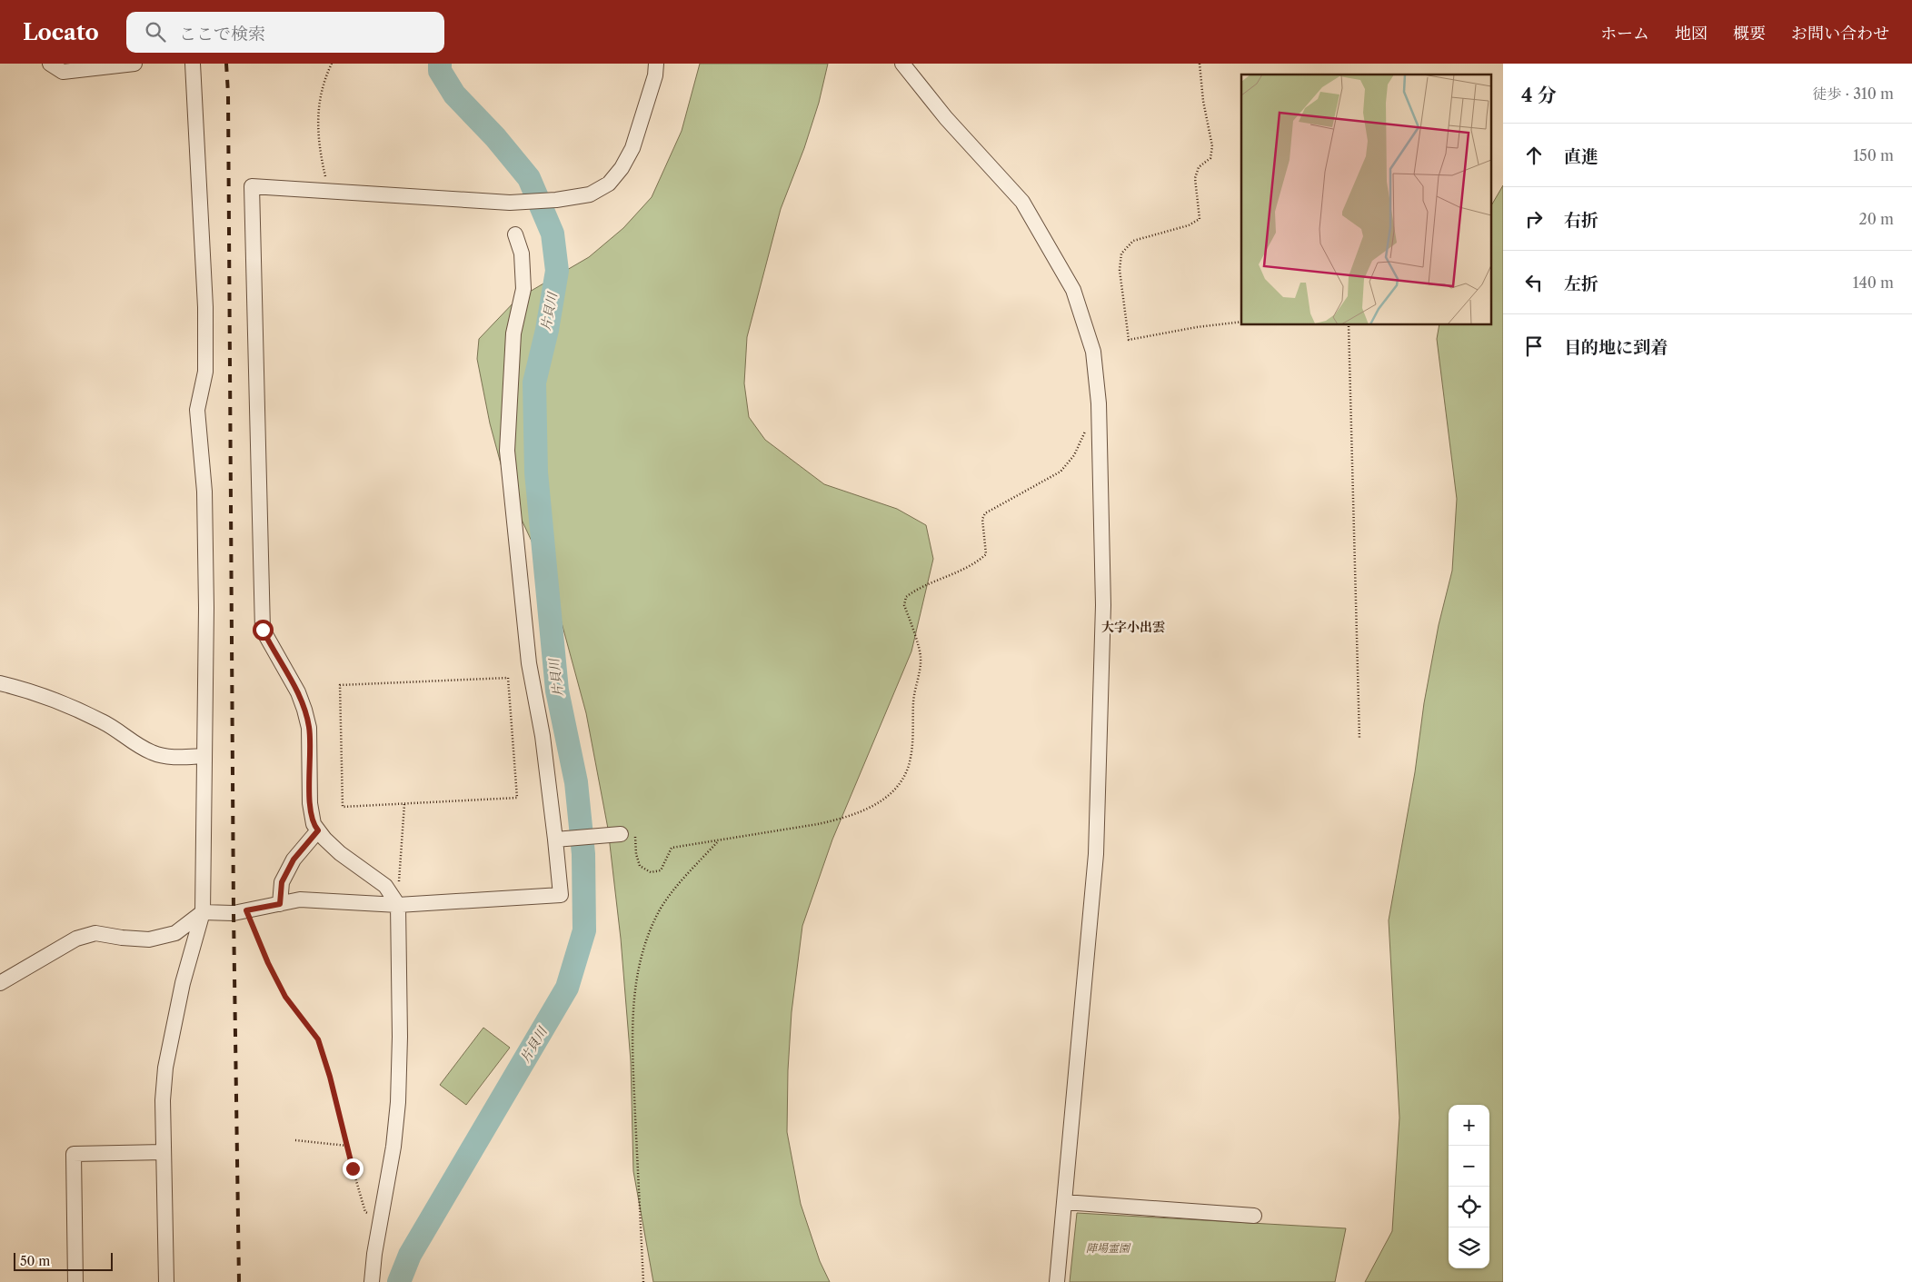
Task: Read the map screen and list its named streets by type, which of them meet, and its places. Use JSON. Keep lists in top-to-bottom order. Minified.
{"districts":["大字小出雲"],"water":["片貝川"],"parks":["陣場霊園"],"scale_bar":"50 m","page":{"header":"Locato","search":"ここで検索","nav":["ホーム","地図","概要","お問い合わせ"],"heading":["4 分","徒歩 · 310 m"],"list":[["直進","150 m"],["右折","20 m"],["左折","140 m"],"目的地に到着"],"map_buttons":["+","−"],"scale":"50 m"}}
